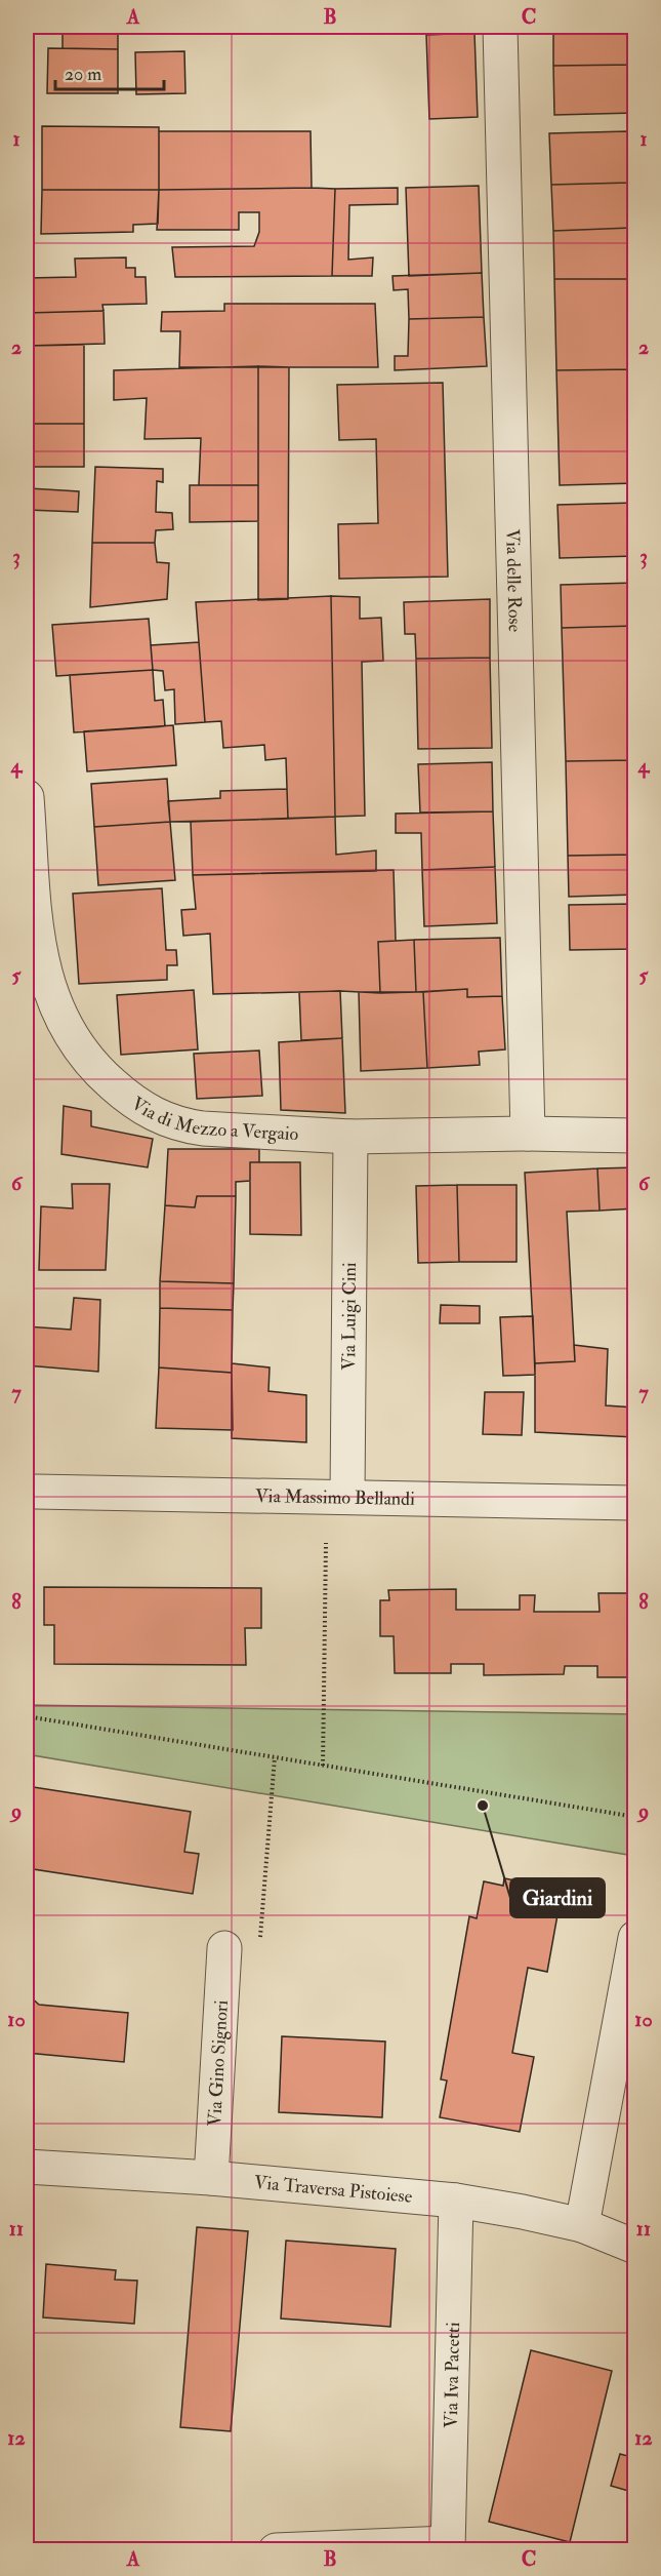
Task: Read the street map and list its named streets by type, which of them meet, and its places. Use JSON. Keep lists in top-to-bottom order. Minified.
{"streets":{"street":["Via delle Rose","Via di Mezzo a Vergaio","Via Luigi Cini","Via Massimo Bellandi","Via Gino Signori","Via Traversa Pistoiese","Via Iva Pacetti"]},"crossings":[["Via delle Rose","Via di Mezzo a Vergaio"],["Via di Mezzo a Vergaio","Via Luigi Cini"],["Via Luigi Cini","Via Massimo Bellandi"],["Via Gino Signori","Via Traversa Pistoiese"],["Via Traversa Pistoiese","Via Iva Pacetti"]],"places":["Giardini"],"scale_bar":"20 m","grid":{"columns":["A","B","C"],"rows":["1","2","3","4","5","6","7","8","9","10","11","12"]}}
